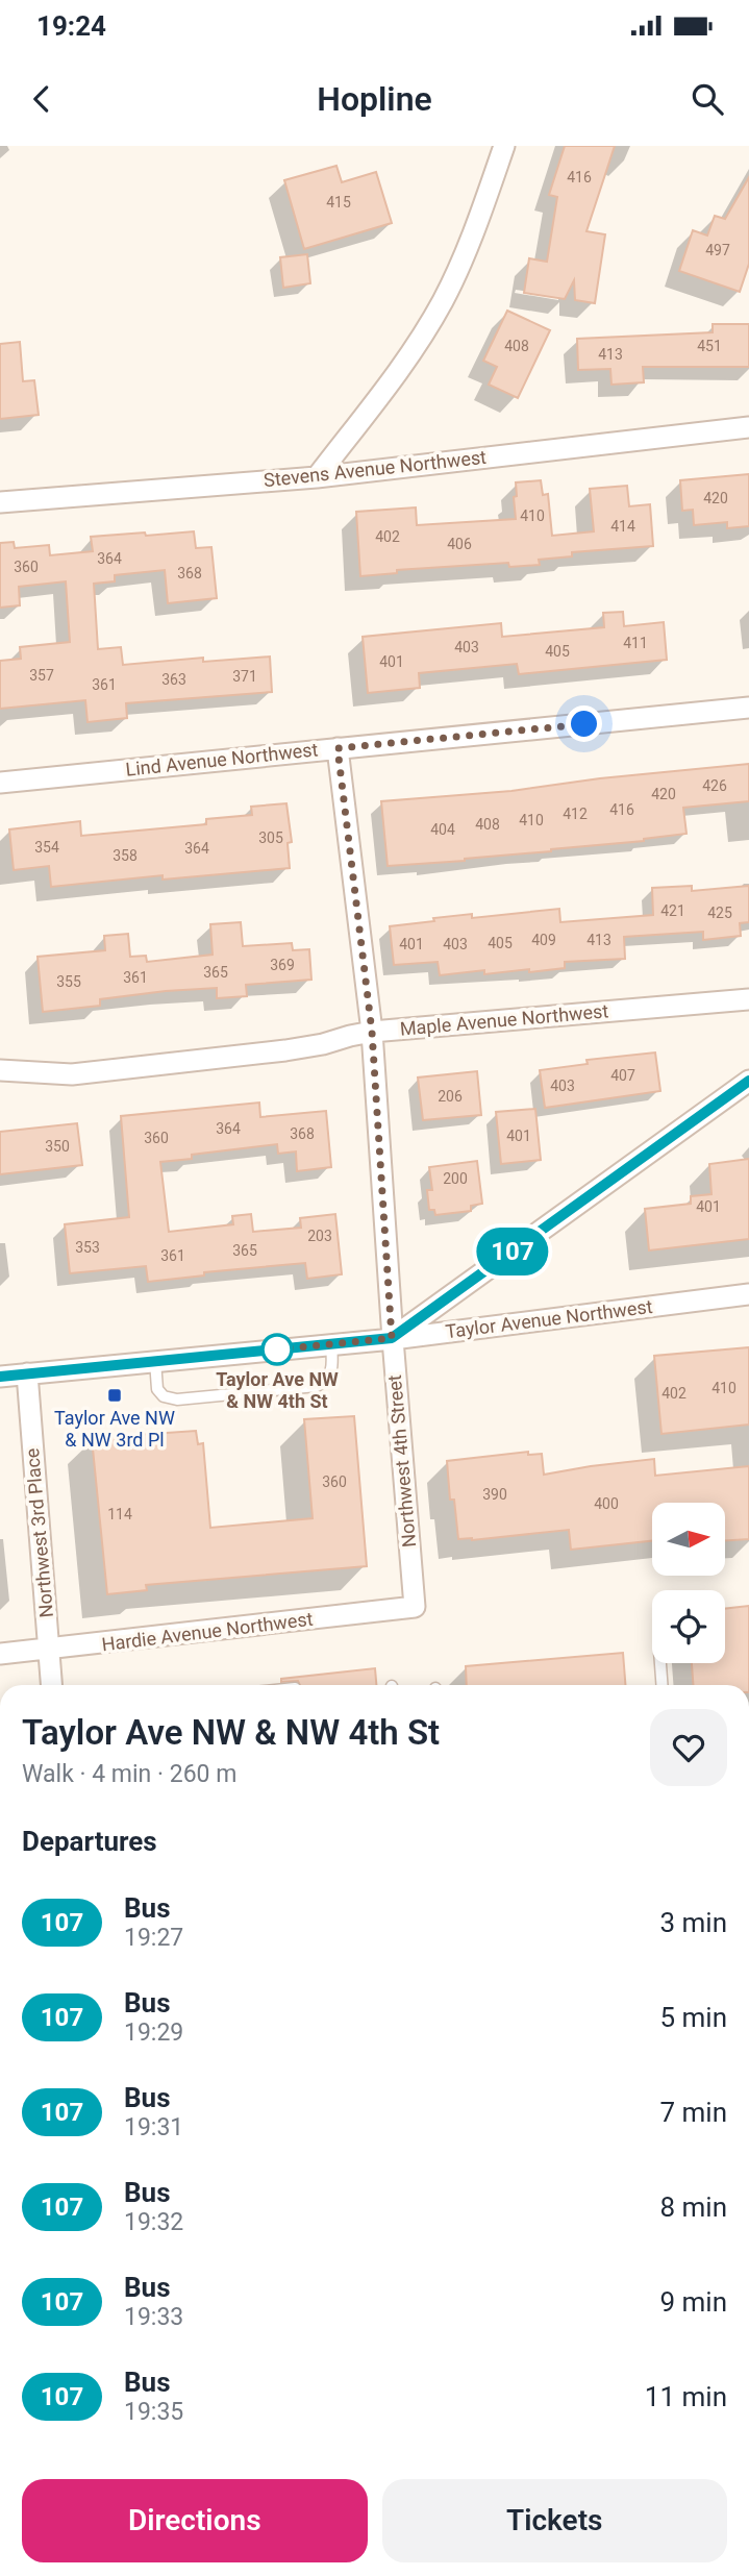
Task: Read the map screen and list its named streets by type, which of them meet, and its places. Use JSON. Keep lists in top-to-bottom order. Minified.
{"streets":{"street":["Stevens Avenue Northwest","Lind Avenue Northwest","Maple Avenue Northwest","Taylor Avenue Northwest","Northwest 4th Street","Northwest 3rd Place","Hardie Avenue Northwest"]},"crossings":[["Lind Avenue Northwest","Northwest 4th Street"],["Maple Avenue Northwest","Northwest 4th Street"],["Taylor Avenue Northwest","Northwest 4th Street"],["Taylor Avenue Northwest","Northwest 3rd Place"],["Northwest 4th Street","Hardie Avenue Northwest"],["Northwest 3rd Place","Hardie Avenue Northwest"]],"places":{"other":["Taylor Ave NW & NW 4th St"],"transit":["Taylor Ave NW & NW 3rd Pl"]},"lines":["bus line 107"],"house_numbers":["416","415","497","408","451","413","420","410","414","402","406","364","360","368","411","403","405","401","357","371","363","361","426","420","416","412","410","408","404","305","354","364","358","421","425","409","413","405","401","403","369","365","361","355","407","403","206","364","368","401","360","350","200","401","203","353","365","361","410","402","360","390","400","114"],"north":"right","page":{"status":"19:24","header":"Hopline","on_map":"107","heading":[["Taylor Ave NW & NW 4th St","Walk · 4 min · 260 m"],"Departures"],"list":[{"mark":"107","name":"Bus","note":"19:27","value":"3 min"},{"mark":"107","name":"Bus","note":"19:29","value":"5 min"},{"mark":"107","name":"Bus","note":"19:31","value":"7 min"},{"mark":"107","name":"Bus","note":"19:32","value":"8 min"},{"mark":"107","name":"Bus","note":"19:33","value":"9 min"},{"mark":"107","name":"Bus","note":"19:35","value":"11 min"}],"buttons":["Directions","Tickets"]}}
